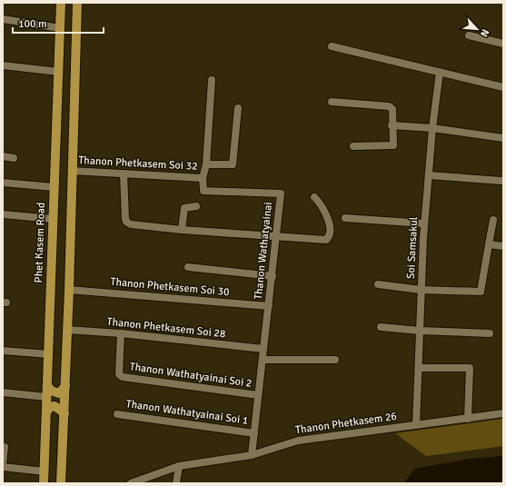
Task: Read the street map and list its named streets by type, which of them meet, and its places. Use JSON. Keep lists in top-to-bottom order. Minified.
{"streets":{"main road":["Phet Kasem Road"],"street":["Thanon Phetkasem Soi 32","Soi Samsakul","Thanon Wathatyainai","Thanon Phetkasem Soi 30","Thanon Phetkasem Soi 28","Thanon Wathatyainai Soi 2","Thanon Wathatyainai Soi 1","Thanon Phetkasem 26"]},"crossings":[["Thanon Phetkasem Soi 32","Thanon Wathatyainai"],["Soi Samsakul","Thanon Phetkasem 26"],["Thanon Wathatyainai","Thanon Phetkasem Soi 30"],["Thanon Wathatyainai","Thanon Phetkasem Soi 28"],["Thanon Wathatyainai","Thanon Wathatyainai Soi 2"],["Thanon Wathatyainai","Thanon Wathatyainai Soi 1"],["Thanon Wathatyainai","Thanon Phetkasem 26"],["Thanon Phetkasem Soi 28","Thanon Wathatyainai Soi 2"]],"scale_bar":"100 m","north":"bottom right"}
